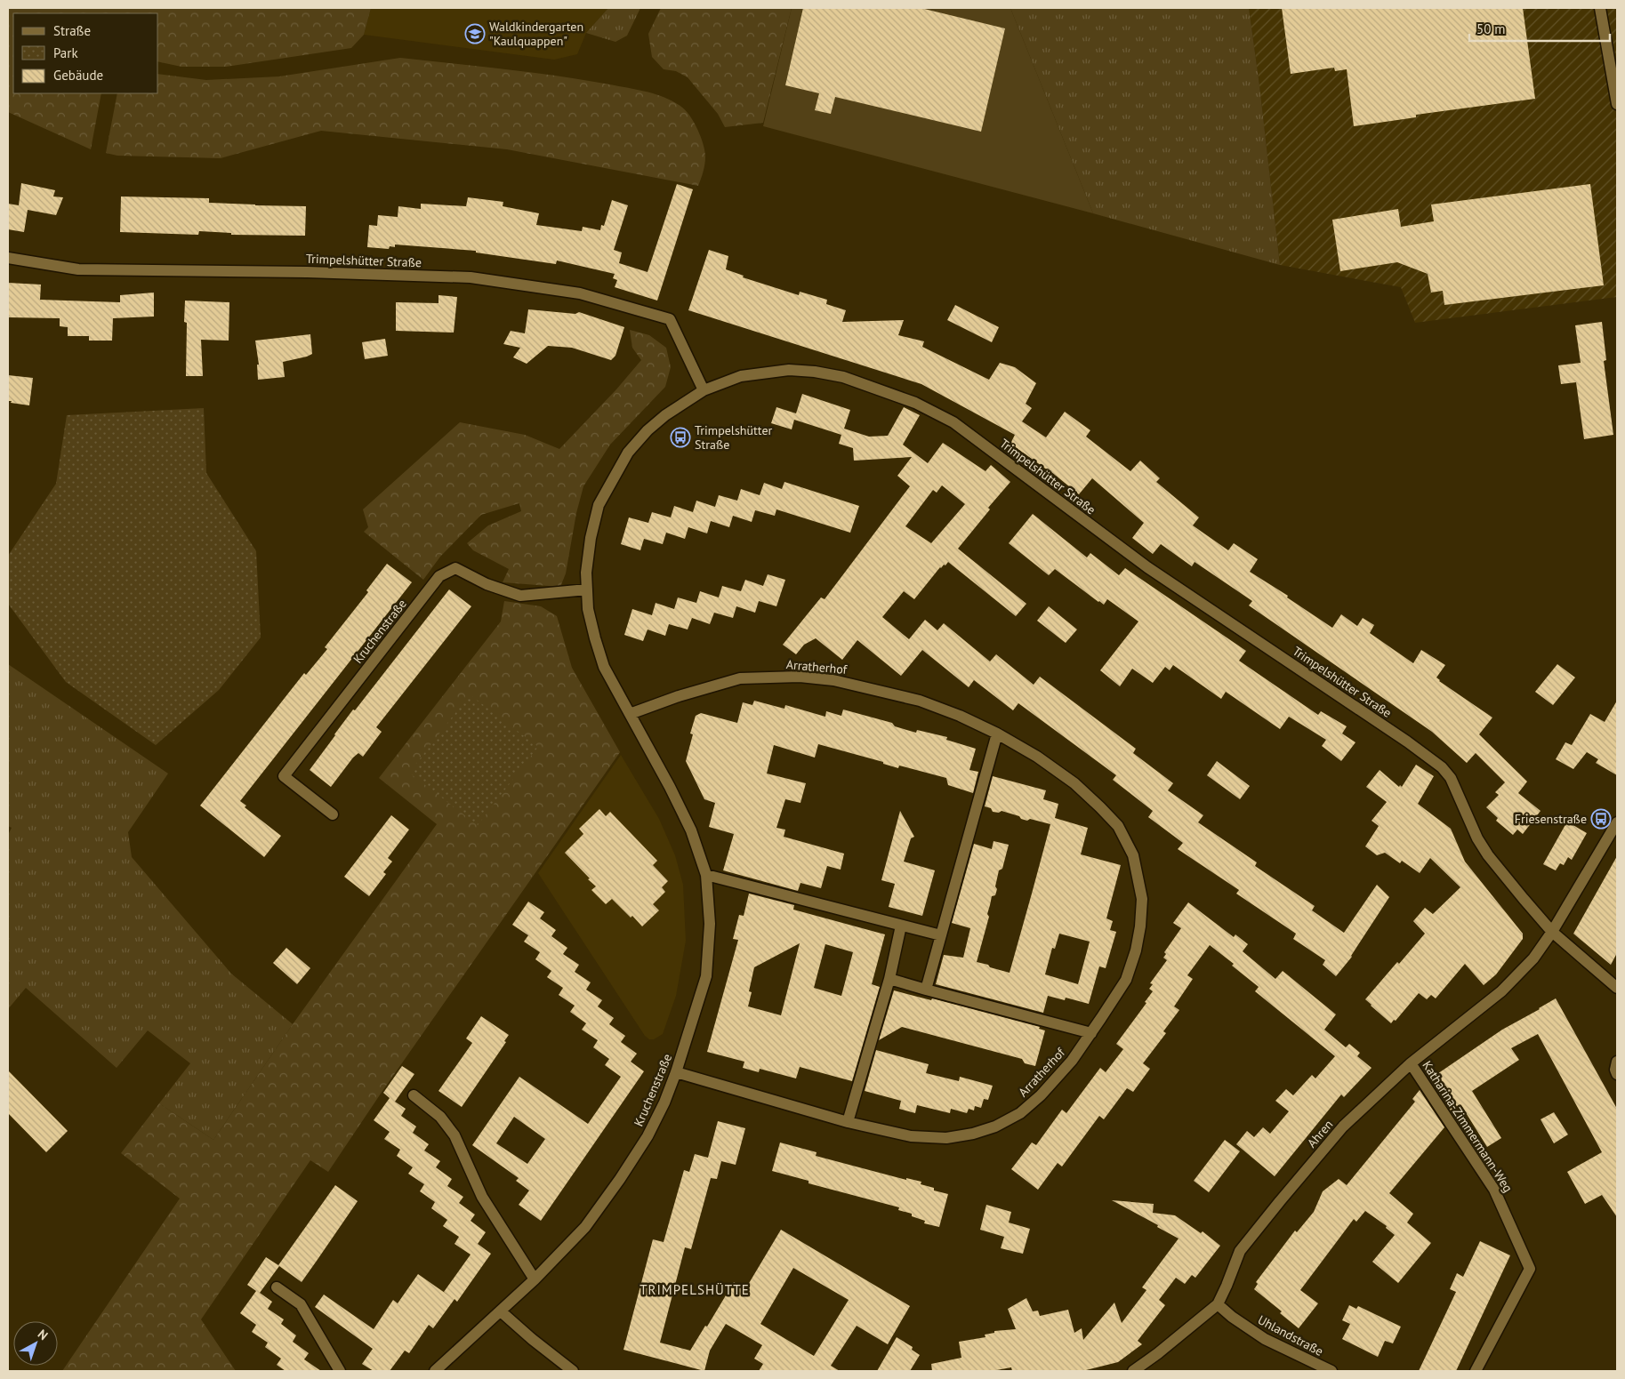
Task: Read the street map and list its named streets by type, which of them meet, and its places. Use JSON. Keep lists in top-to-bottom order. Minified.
{"streets":{"street":["Trimpelshütter Straße","Kruchenstraße","Arratherhof","Katharina-Zimmermann-Weg","Ahren","Uhlandstraße"]},"crossings":[["Trimpelshütter Straße","Kruchenstraße"],["Trimpelshütter Straße","Ahren"],["Kruchenstraße","Arratherhof"],["Katharina-Zimmermann-Weg","Ahren"],["Ahren","Uhlandstraße"]],"districts":["TRIMPELSHÜTTE"],"places":{"school or university":["Waldkindergarten \"Kaulquappen\""],"bus stop":["Trimpelshütter Straße","Friesenstraße"]},"legend":["Straße","Park","Gebäude"],"scale_bar":"50 m","north":"top right"}
